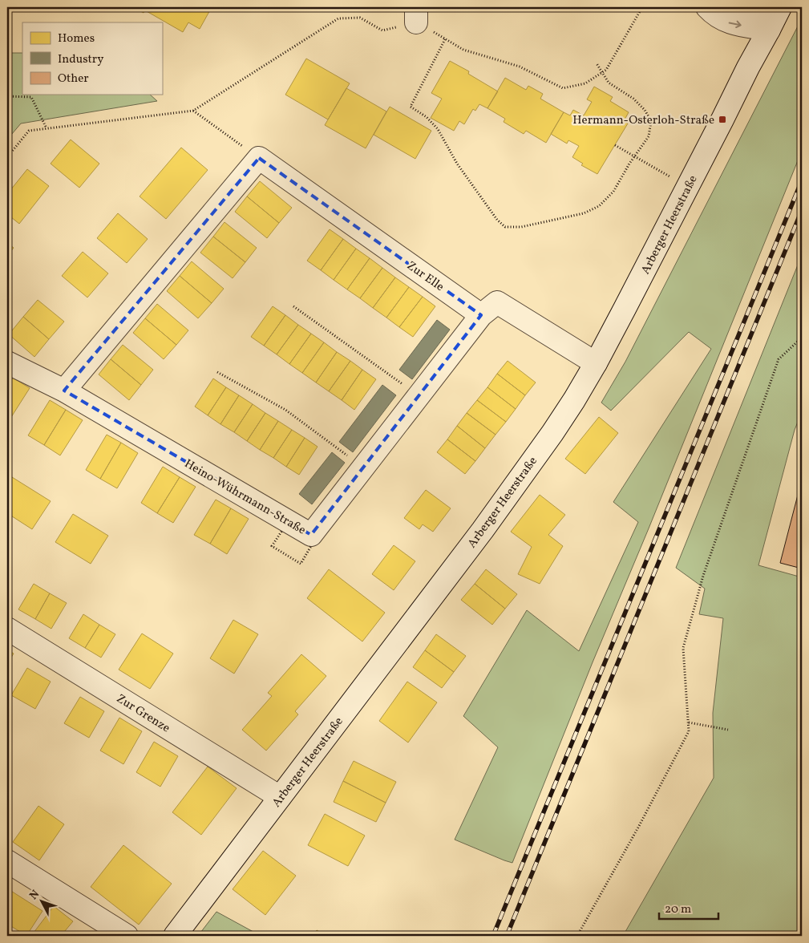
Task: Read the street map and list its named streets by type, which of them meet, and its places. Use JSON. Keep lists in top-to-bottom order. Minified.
{"streets":{"street":["Arberger Heerstraße","Zur Elle","Heino-Wührmann-Straße","Zur Grenze"]},"crossings":[["Arberger Heerstraße","Zur Grenze"],["Zur Elle","Heino-Wührmann-Straße"]],"places":{"transit":["Hermann-Osterloh-Straße"]},"legend":["Homes","Industry","Other"],"scale_bar":"20 m","north":"top left"}
